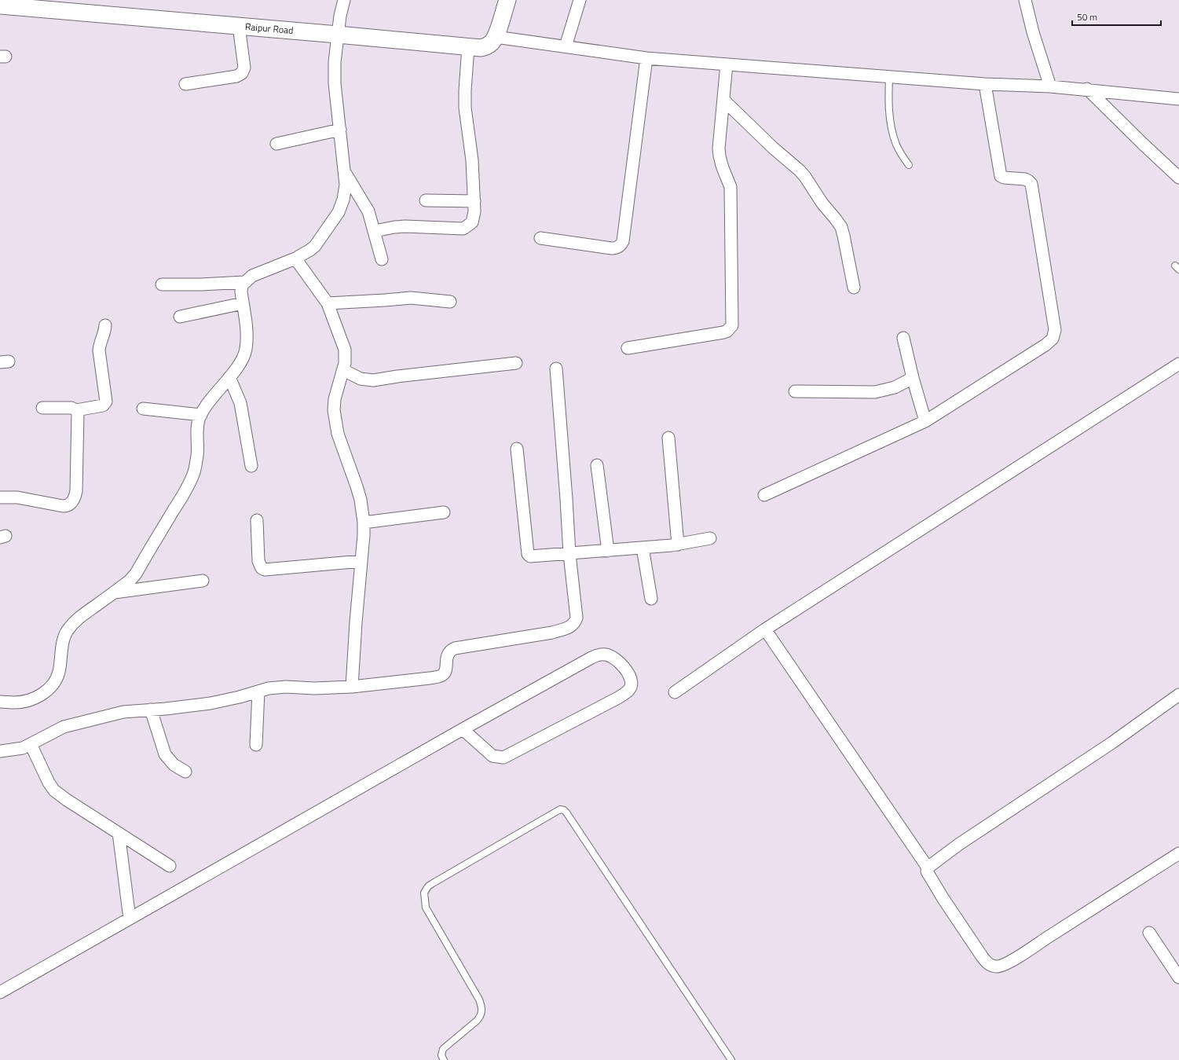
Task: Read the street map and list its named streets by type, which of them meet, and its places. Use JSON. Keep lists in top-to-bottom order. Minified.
{"streets":{"main road":["Raipur Road"]},"scale_bar":"50 m"}
